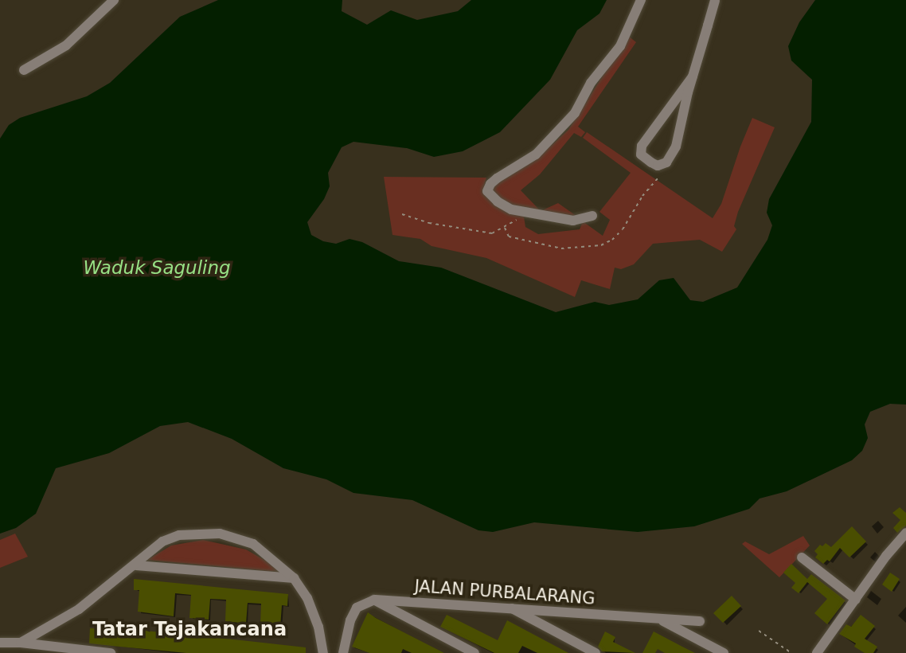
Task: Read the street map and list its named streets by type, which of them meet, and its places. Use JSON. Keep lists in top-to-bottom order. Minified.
{"streets":{"street":["JALAN PURBALARANG"]},"districts":["Tatar Tejakancana"],"water":["Waduk Saguling"]}
